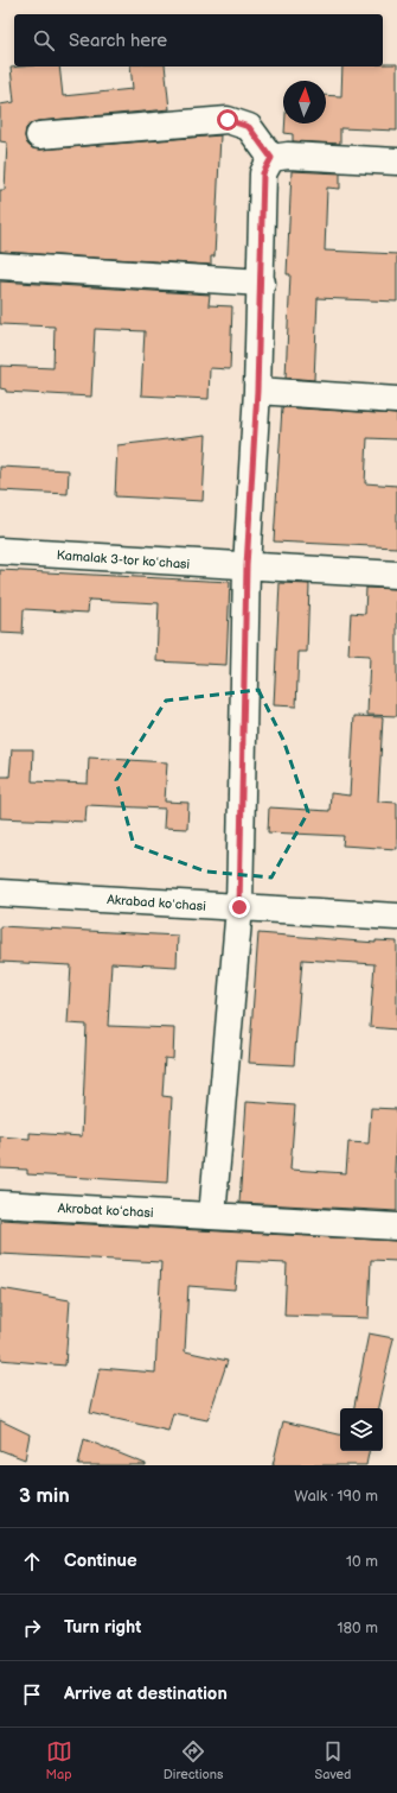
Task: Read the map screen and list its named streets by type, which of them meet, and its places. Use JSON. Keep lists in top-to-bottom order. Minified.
{"streets":{"street":["Kamalak 3-tor koʻchasi","Akrabad koʻchasi","Akrobat koʻchasi"]},"north":"top","page":{"search":"Search here","heading":["3 min","Walk · 190 m"],"list":[["Continue","10 m"],["Turn right","180 m"],"Arrive at destination"],"nav":["Map","Directions","Saved"]}}
